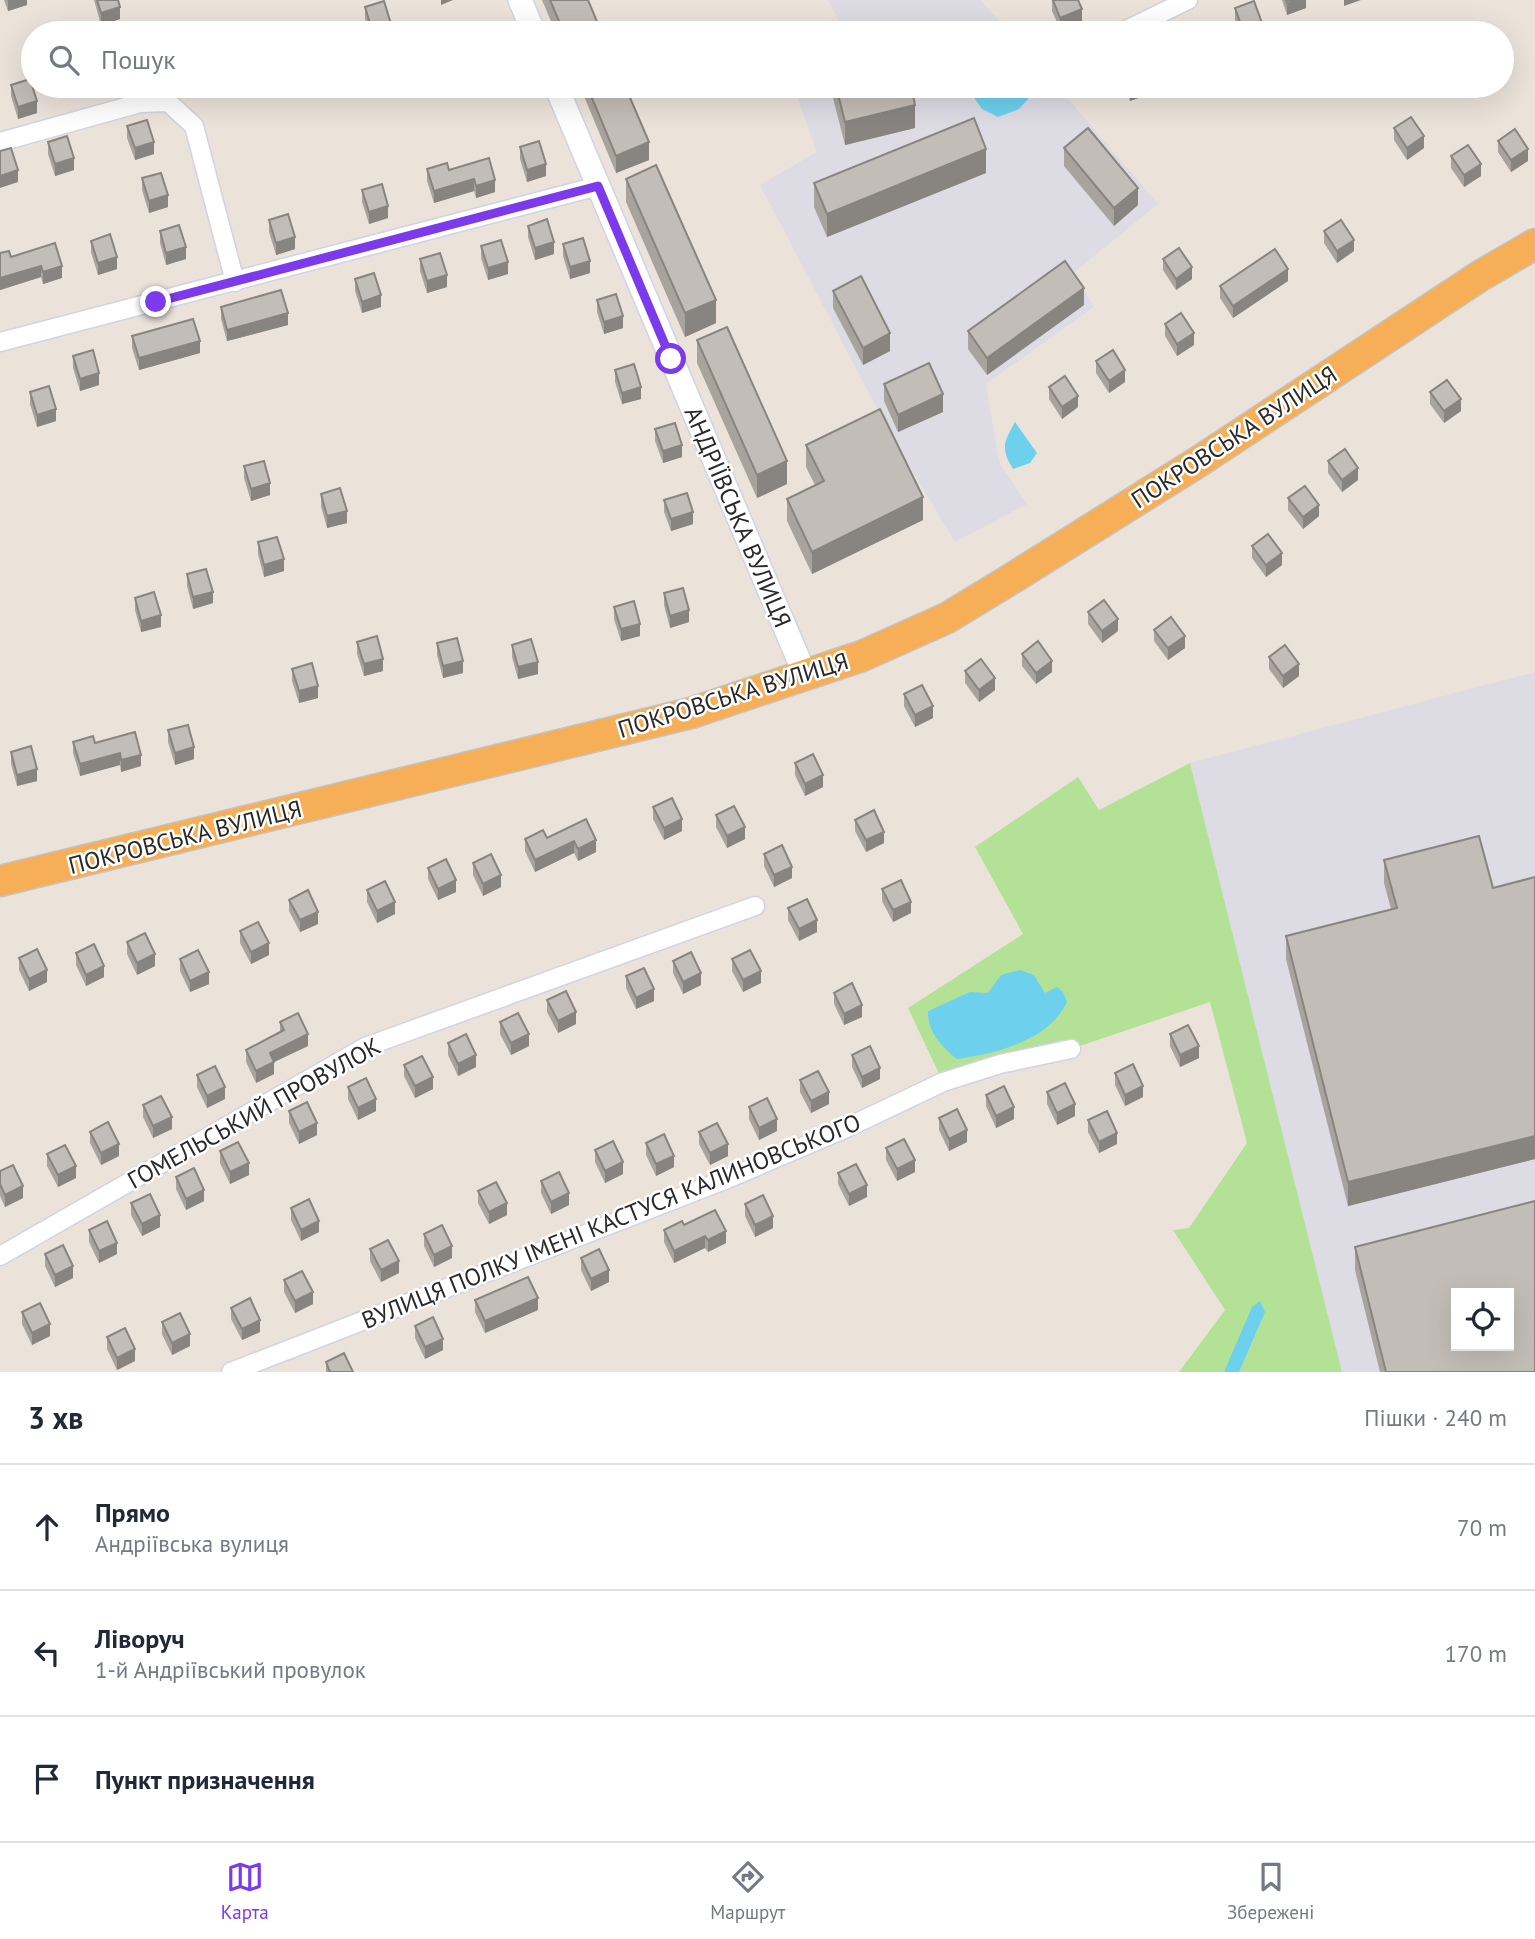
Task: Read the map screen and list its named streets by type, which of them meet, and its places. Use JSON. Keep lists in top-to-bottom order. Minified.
{"streets":{"highway":["ПОКРОВСЬКА ВУЛИЦЯ"],"street":["АНДРІЇВСЬКА ВУЛИЦЯ","ГОМЕЛЬСЬКИЙ ПРОВУЛОК","ВУЛИЦЯ ПОЛКУ ІМЕНІ КАСТУСЯ КАЛИНОВСЬКОГО"]},"crossings":[["ПОКРОВСЬКА ВУЛИЦЯ","АНДРІЇВСЬКА ВУЛИЦЯ"]],"page":{"search":"Пошук","heading":["3 хв","Пішки · 240 m"],"list":[["Прямо","Андріївська вулиця","70 m"],["Ліворуч","1-й Андріївський провулок","170 m"],"Пункт призначення"],"nav":["Карта","Маршрут","Збережені"]}}
